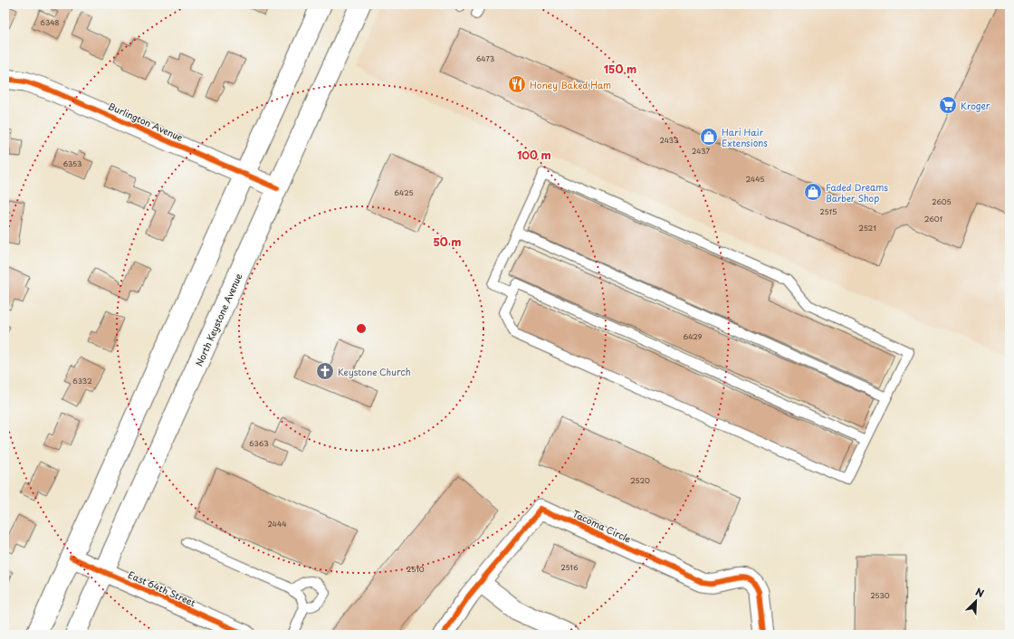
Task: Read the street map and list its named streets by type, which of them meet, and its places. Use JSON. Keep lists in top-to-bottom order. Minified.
{"streets":{"main road":["North Keystone Avenue"],"street":["Burlington Avenue","Tacoma Circle","East 64th Street"]},"crossings":[["Burlington Avenue","North Keystone Avenue"],["North Keystone Avenue","East 64th Street"]],"places":{"restaurant":["Honey Baked Ham"],"supermarket":["Kroger"],"shop":["Hari Hair Extensions","Faded Dreams Barber Shop"],"church":["Keystone Church"]},"house_numbers":["6348","6473","2433","2437","6353","2445","6425","2605","2515","2601","2521","6429","6332","6363","2520","2444","2516","2510","2530"],"north":"top right","rings":["150 m","100 m","50 m"]}
